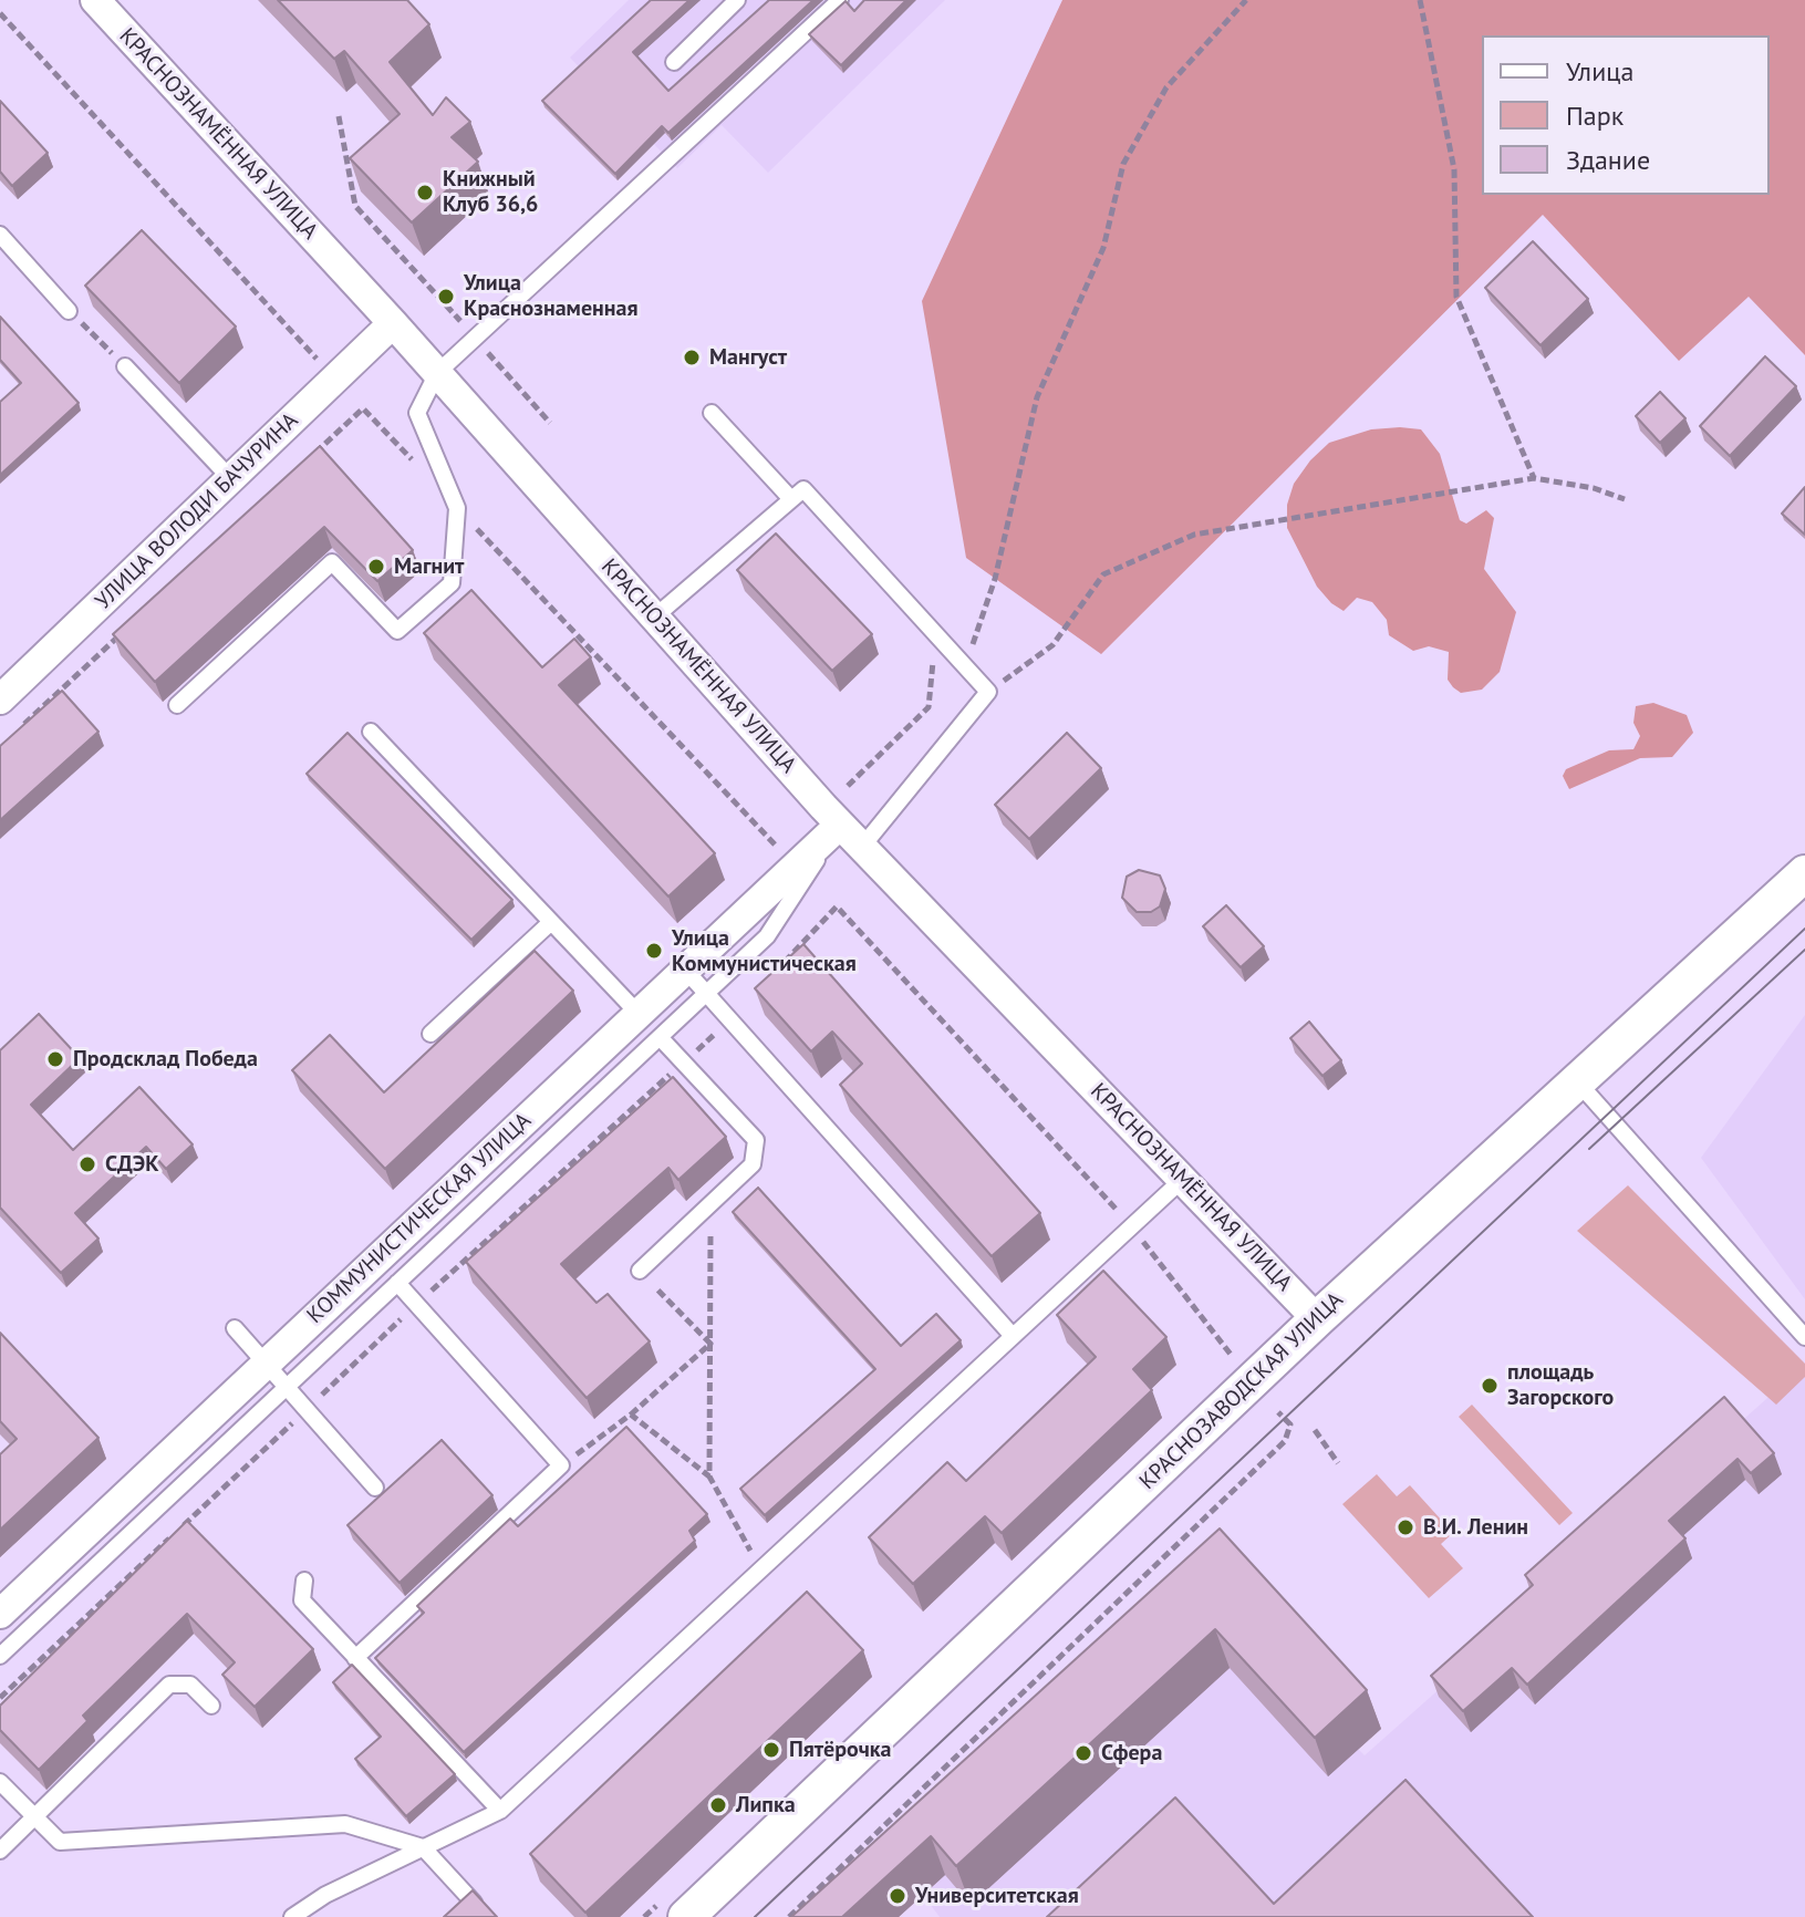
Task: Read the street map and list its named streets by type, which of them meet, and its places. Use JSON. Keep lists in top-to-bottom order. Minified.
{"streets":{"street":["КРАСНОЗНАМЁННАЯ УЛИЦА","УЛИЦА ВОЛОДИ БАЧУРИНА","КОММУНИСТИЧЕСКАЯ УЛИЦА","КРАСНОЗАВОДСКАЯ УЛИЦА"]},"crossings":[["КРАСНОЗНАМЁННАЯ УЛИЦА","УЛИЦА ВОЛОДИ БАЧУРИНА"],["КРАСНОЗНАМЁННАЯ УЛИЦА","КОММУНИСТИЧЕСКАЯ УЛИЦА"],["КРАСНОЗНАМЁННАЯ УЛИЦА","КРАСНОЗАВОДСКАЯ УЛИЦА"]],"places":["Книжный Клуб 36,6","Улица Краснознаменная","Мангуст","Магнит","Улица Коммунистическая","Продсклад Победа","СДЭК","площадь Загорского","В.И. Ленин","Пятёрочка","Сфера","Липка","Университетская"],"legend":["Улица","Парк","Здание"]}
